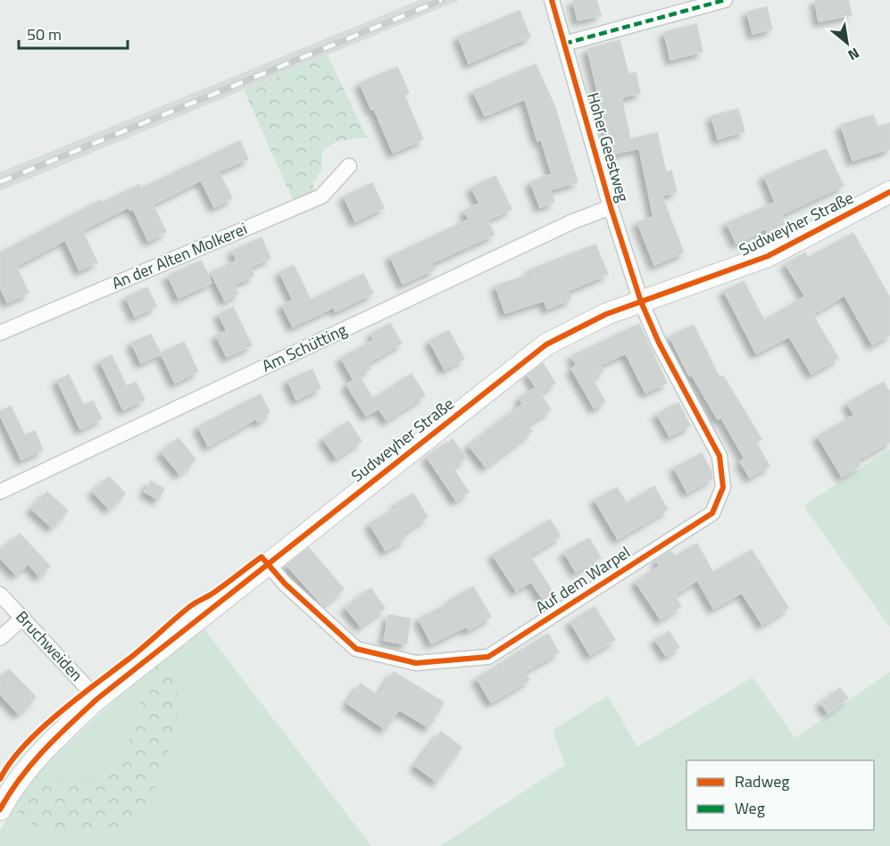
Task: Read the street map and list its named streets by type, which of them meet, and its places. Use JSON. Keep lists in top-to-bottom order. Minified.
{"streets":{"street":["Hoher Geestweg","Sudweyher Straße","An der Alten Molkerei","Am Schütting","Auf dem Warpel","Bruchweiden"]},"crossings":[["Hoher Geestweg","Sudweyher Straße"],["Hoher Geestweg","Am Schütting"],["Hoher Geestweg","Auf dem Warpel"],["Sudweyher Straße","Auf dem Warpel"],["Sudweyher Straße","Bruchweiden"]],"legend":["Radweg","Weg"],"scale_bar":"50 m","north":"bottom right"}
